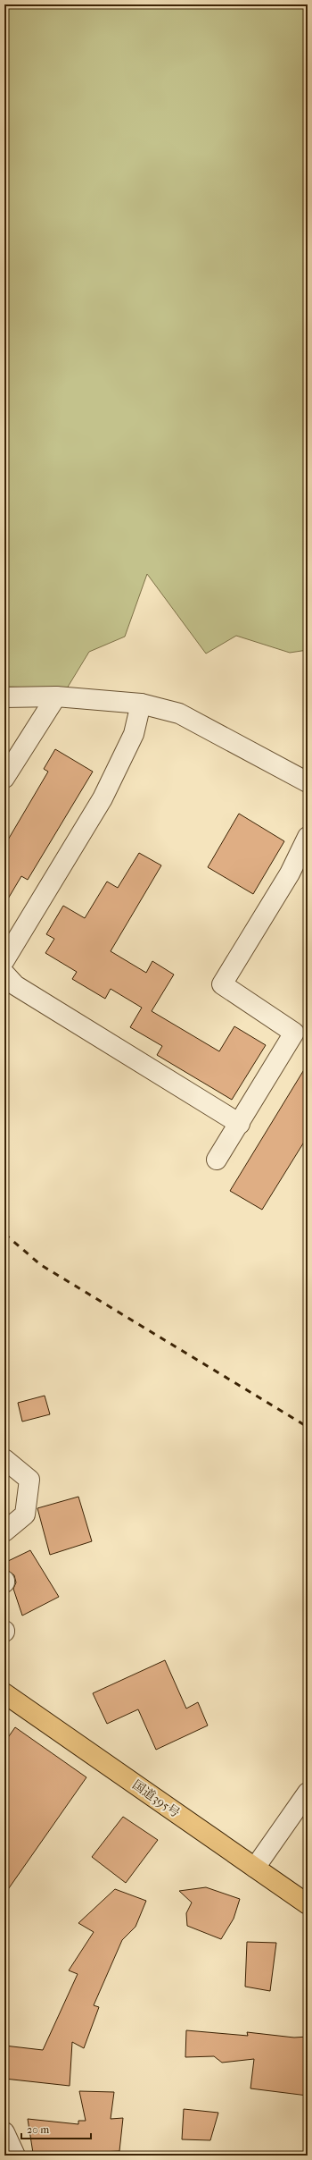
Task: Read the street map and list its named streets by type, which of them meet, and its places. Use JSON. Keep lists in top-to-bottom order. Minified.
{"streets":{"highway":["国道395号"]},"scale_bar":"20 m"}
